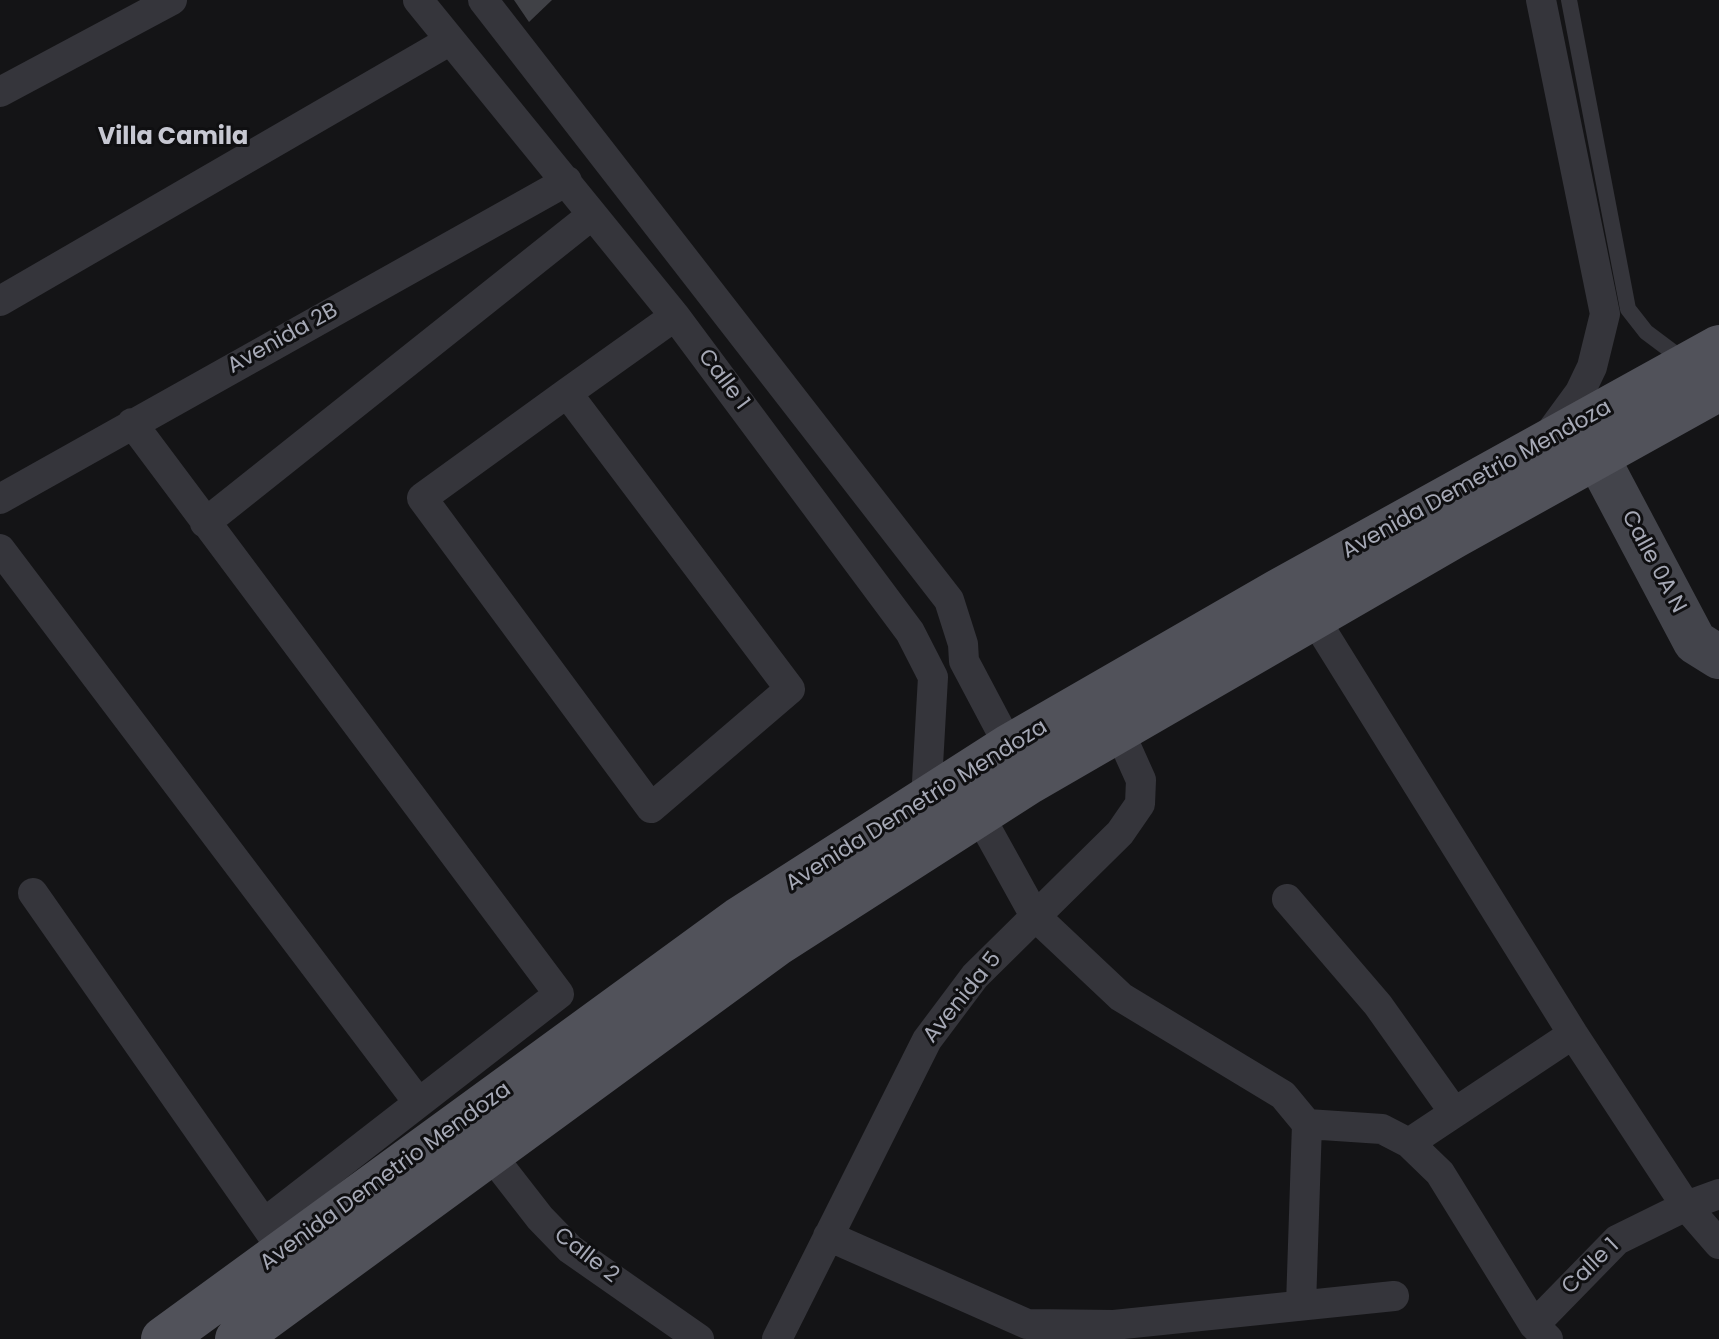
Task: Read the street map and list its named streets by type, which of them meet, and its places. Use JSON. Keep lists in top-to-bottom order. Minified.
{"streets":{"main road":["Avenida Demetrio Mendoza"],"street":["Avenida 2B","Calle 1","Calle 0A N","Avenida 5","Calle 2"]},"crossings":[["Avenida 2B","Calle 1"],["Calle 1","Avenida Demetrio Mendoza"],["Avenida Demetrio Mendoza","Calle 0A N"],["Avenida Demetrio Mendoza","Avenida 5"],["Avenida Demetrio Mendoza","Calle 2"]],"districts":["Villa Camila"]}
